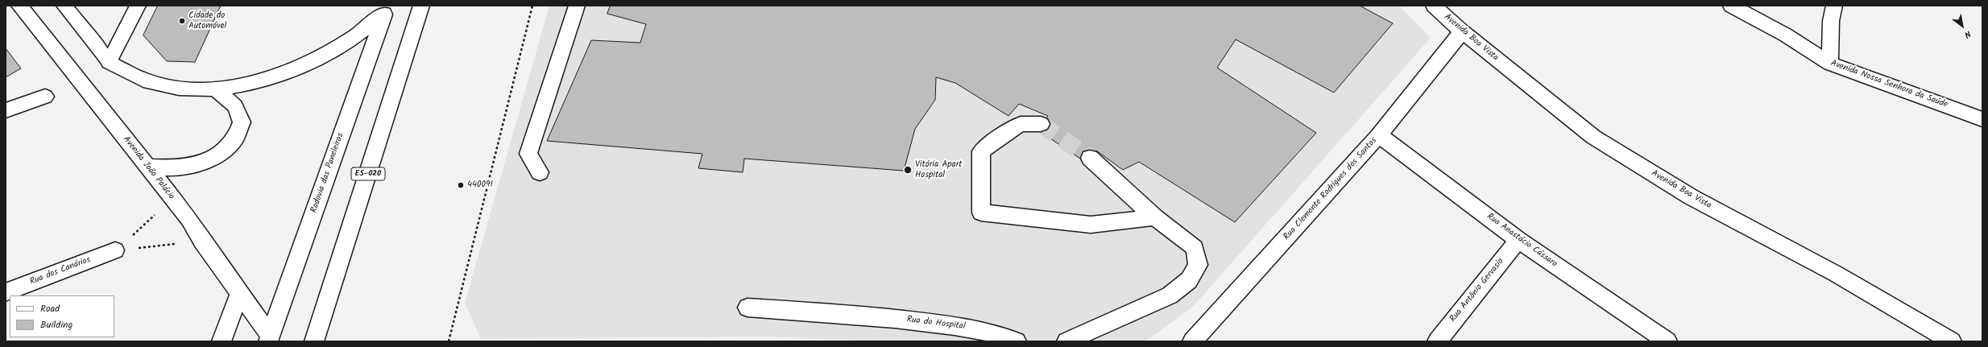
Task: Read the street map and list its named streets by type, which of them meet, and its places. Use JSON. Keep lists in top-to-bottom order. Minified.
{"streets":{"street":["Avenida Boa Vista","Avenida Nossa Senhora da Saúde","Avenida João Palácio","Rodovia das Paneleiras","ES-020","Rua Clemente Rodrigues dos Santos","Rua Anastácio Cássaro","Rua dos Canários","Rua Antônio Gervasio","Rua do Hospital"]},"crossings":[["Avenida Boa Vista","Rua Clemente Rodrigues dos Santos"],["Avenida João Palácio","Rodovia das Paneleiras"],["Rua Clemente Rodrigues dos Santos","Rua Anastácio Cássaro"],["Rua Anastácio Cássaro","Rua Antônio Gervasio"]],"places":["Cidade do Automóvel","Vitória Apart Hospital","440091"],"legend":["Road","Building"],"north":"bottom right"}
